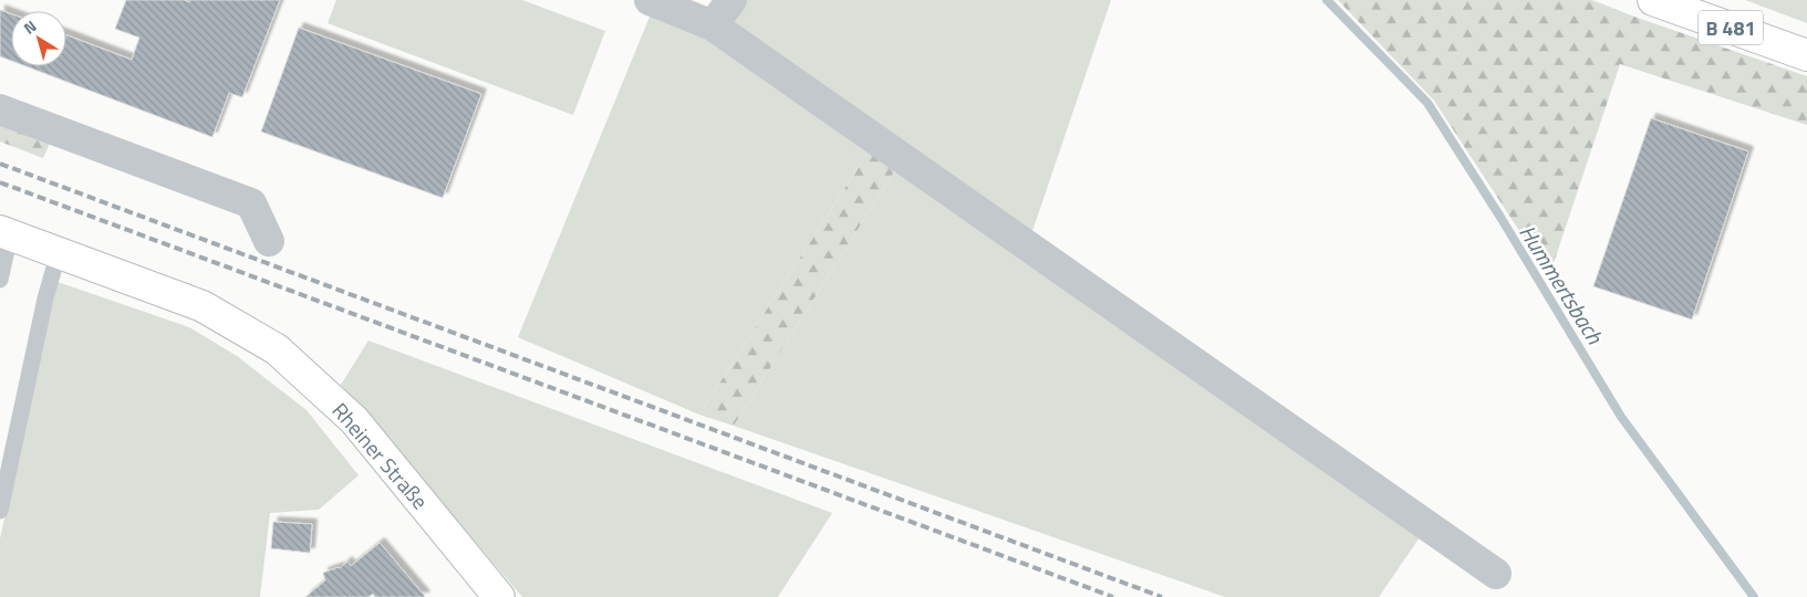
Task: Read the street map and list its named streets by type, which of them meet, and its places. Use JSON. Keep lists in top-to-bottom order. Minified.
{"streets":{"street":["B 481","Rheiner Straße"]},"water":["Hummertsbach"],"north":"top left"}
